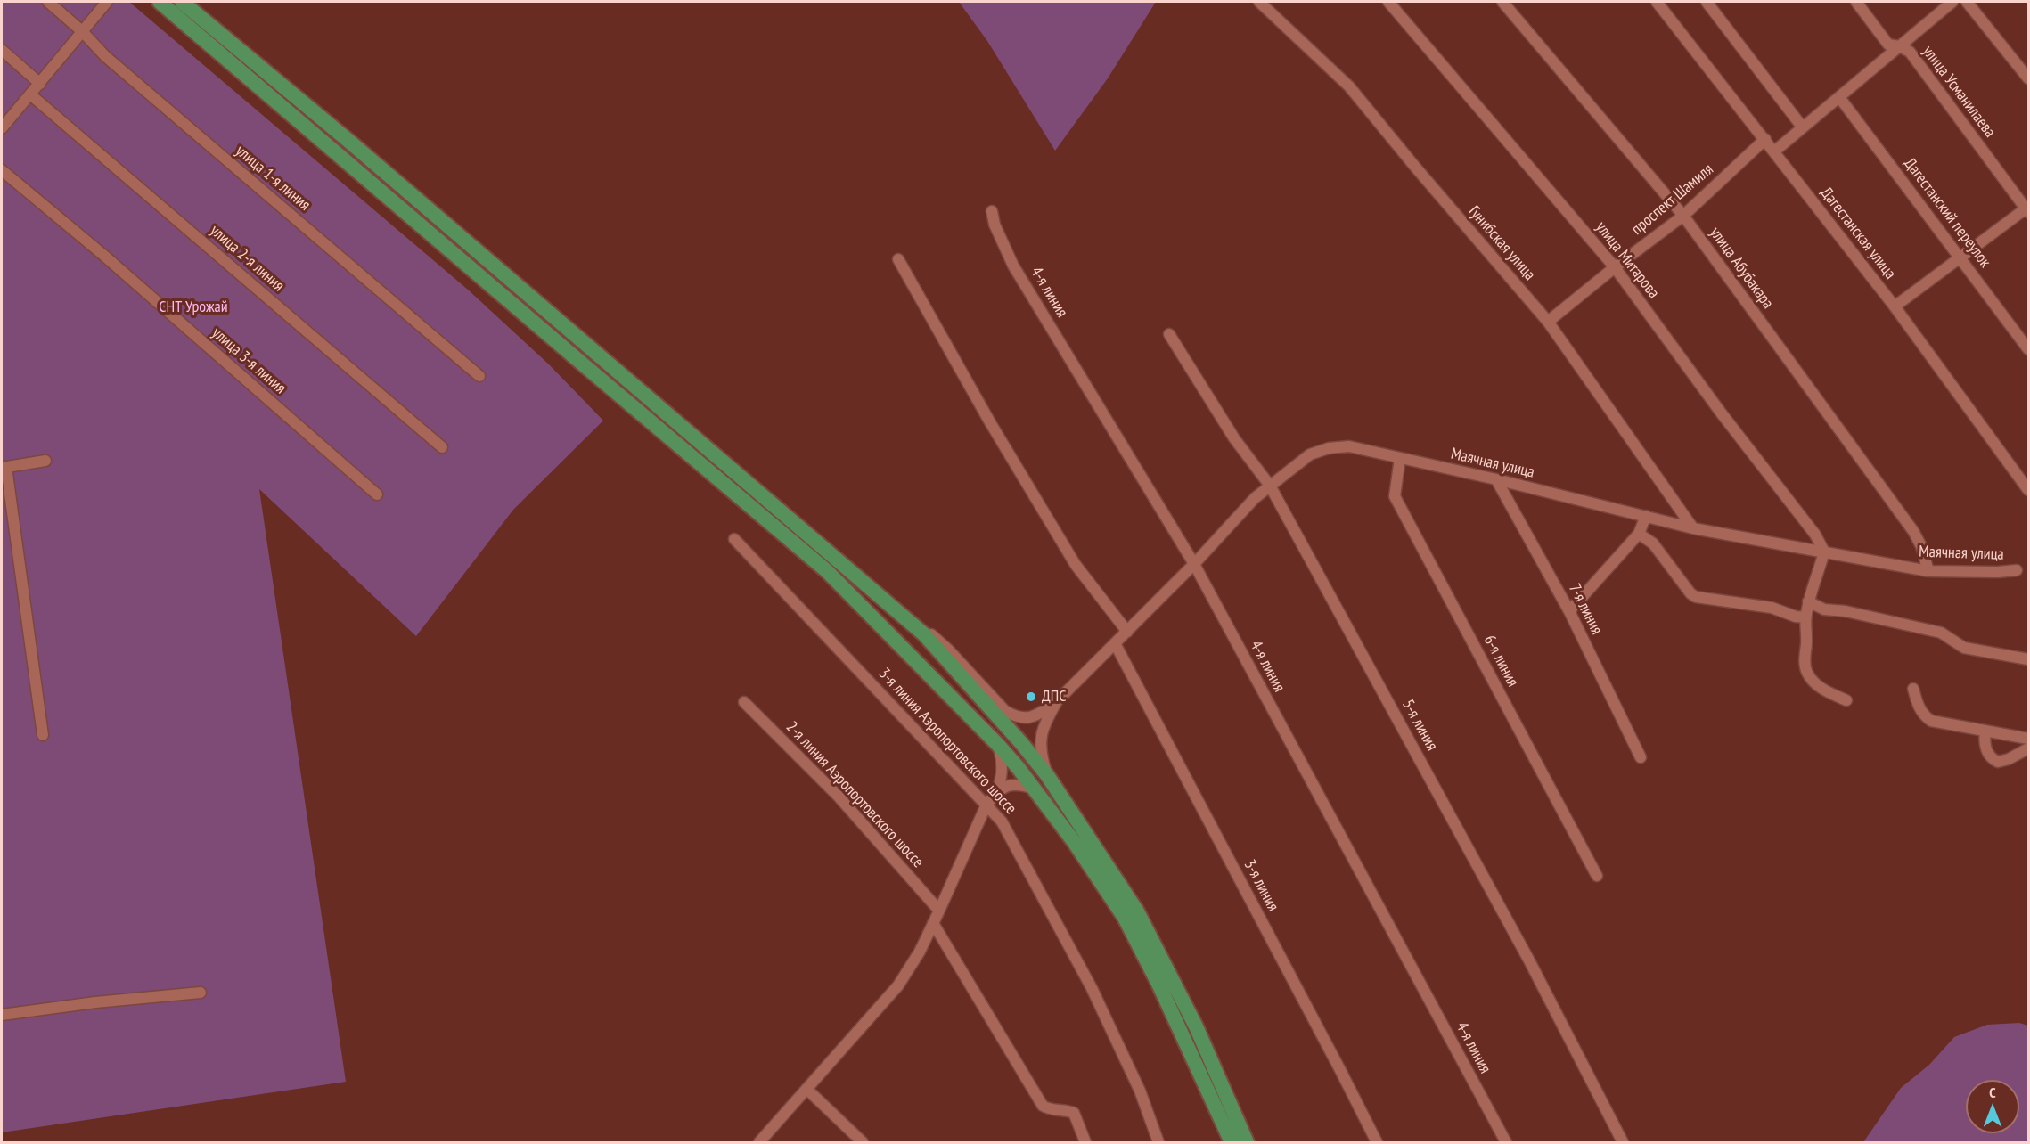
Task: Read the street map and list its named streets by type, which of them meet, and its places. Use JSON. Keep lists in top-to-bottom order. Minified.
{"streets":{"street":["улица Усманилаева","улица 1-я линия","проспект Шамиля","Дагестанский переулок","Дагестанская улица","Гунибская улица","улица 2-я линия","улица Митарова","улица Абубакара","4-я линия","улица 3-я линия","Маячная улица","7-я линия","6-я линия","5-я линия","3-я линия Аэропортовского шоссе","2-я линия Аэропортовского шоссе","3-я линия"]},"crossings":[["проспект Шамиля","Дагестанская улица"],["проспект Шамиля","Гунибская улица"],["проспект Шамиля","улица Митарова"],["проспект Шамиля","улица Абубакара"],["Гунибская улица","Маячная улица"],["улица Митарова","Маячная улица"],["улица Абубакара","Маячная улица"],["4-я линия","Маячная улица"],["Маячная улица","7-я линия"],["Маячная улица","6-я линия"],["Маячная улица","5-я линия"],["Маячная улица","3-я линия"]],"parks":["СНТ Урожай"],"places":["ДПС"],"north":"top"}
